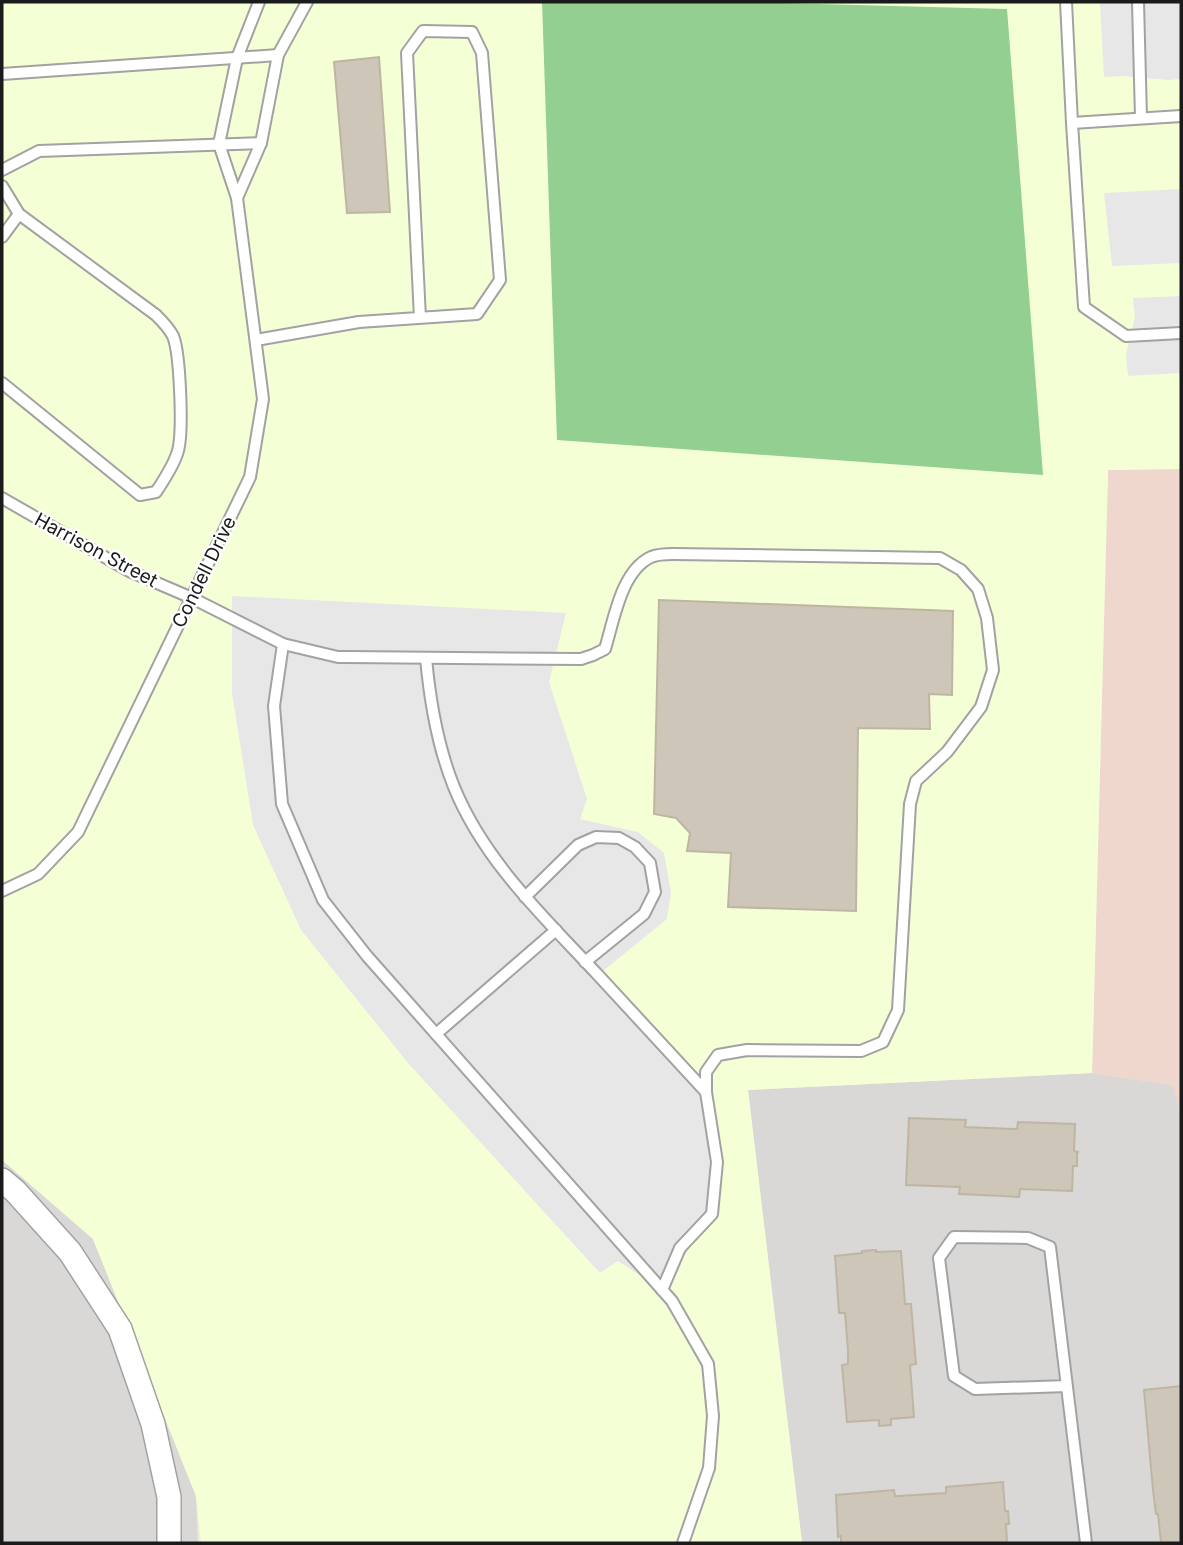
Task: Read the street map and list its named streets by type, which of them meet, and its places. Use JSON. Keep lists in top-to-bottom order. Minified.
{"streets":{"lane":["Harrison Street","Condell Drive"]},"crossings":[["Harrison Street","Condell Drive"]]}
